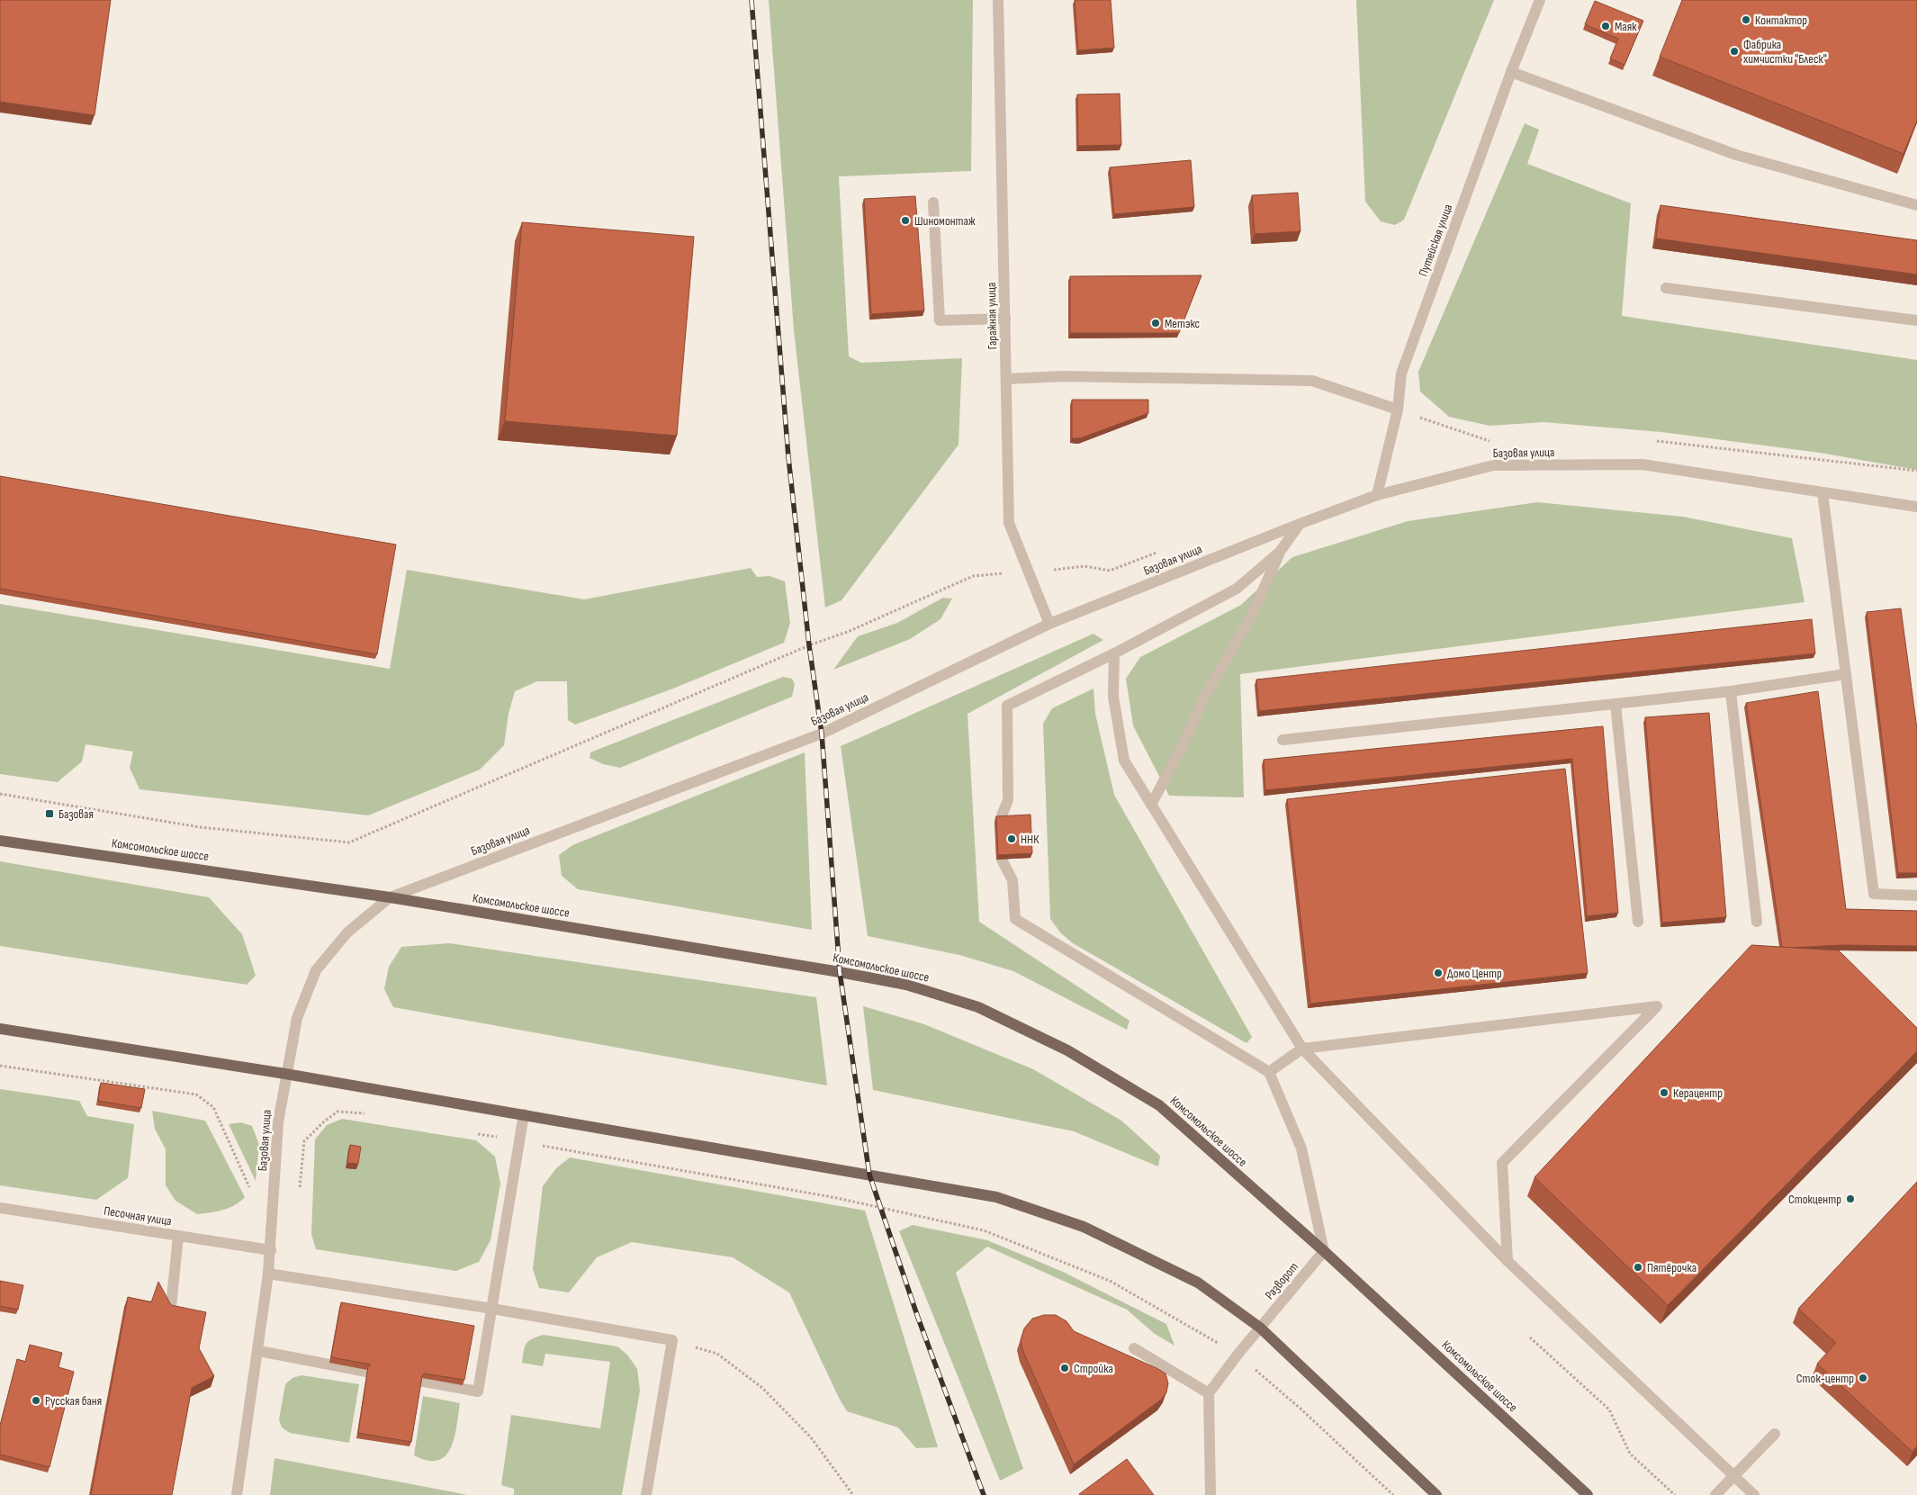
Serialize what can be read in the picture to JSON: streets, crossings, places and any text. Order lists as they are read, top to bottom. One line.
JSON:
{"streets":{"main road":["Комсомольское шоссе"],"street":["Путейская улица","Гаражная улица","Базовая улица","Песочная улица","Разворот"]},"crossings":[["Путейская улица","Базовая улица"],["Гаражная улица","Базовая улица"],["Базовая улица","Комсомольское шоссе"],["Базовая улица","Песочная улица"],["Комсомольское шоссе","Разворот"]],"places":{"other":["Контактор","Маяк","Фабрика химчистки \"Блеск\"","Шиномонтаж","Метэкс","ННК","Домо Центр","Керацентр","Стокцентр","Пятёрочка","Стройка","Cток-центр","Русская баня"],"transit":["Базовая"]}}
